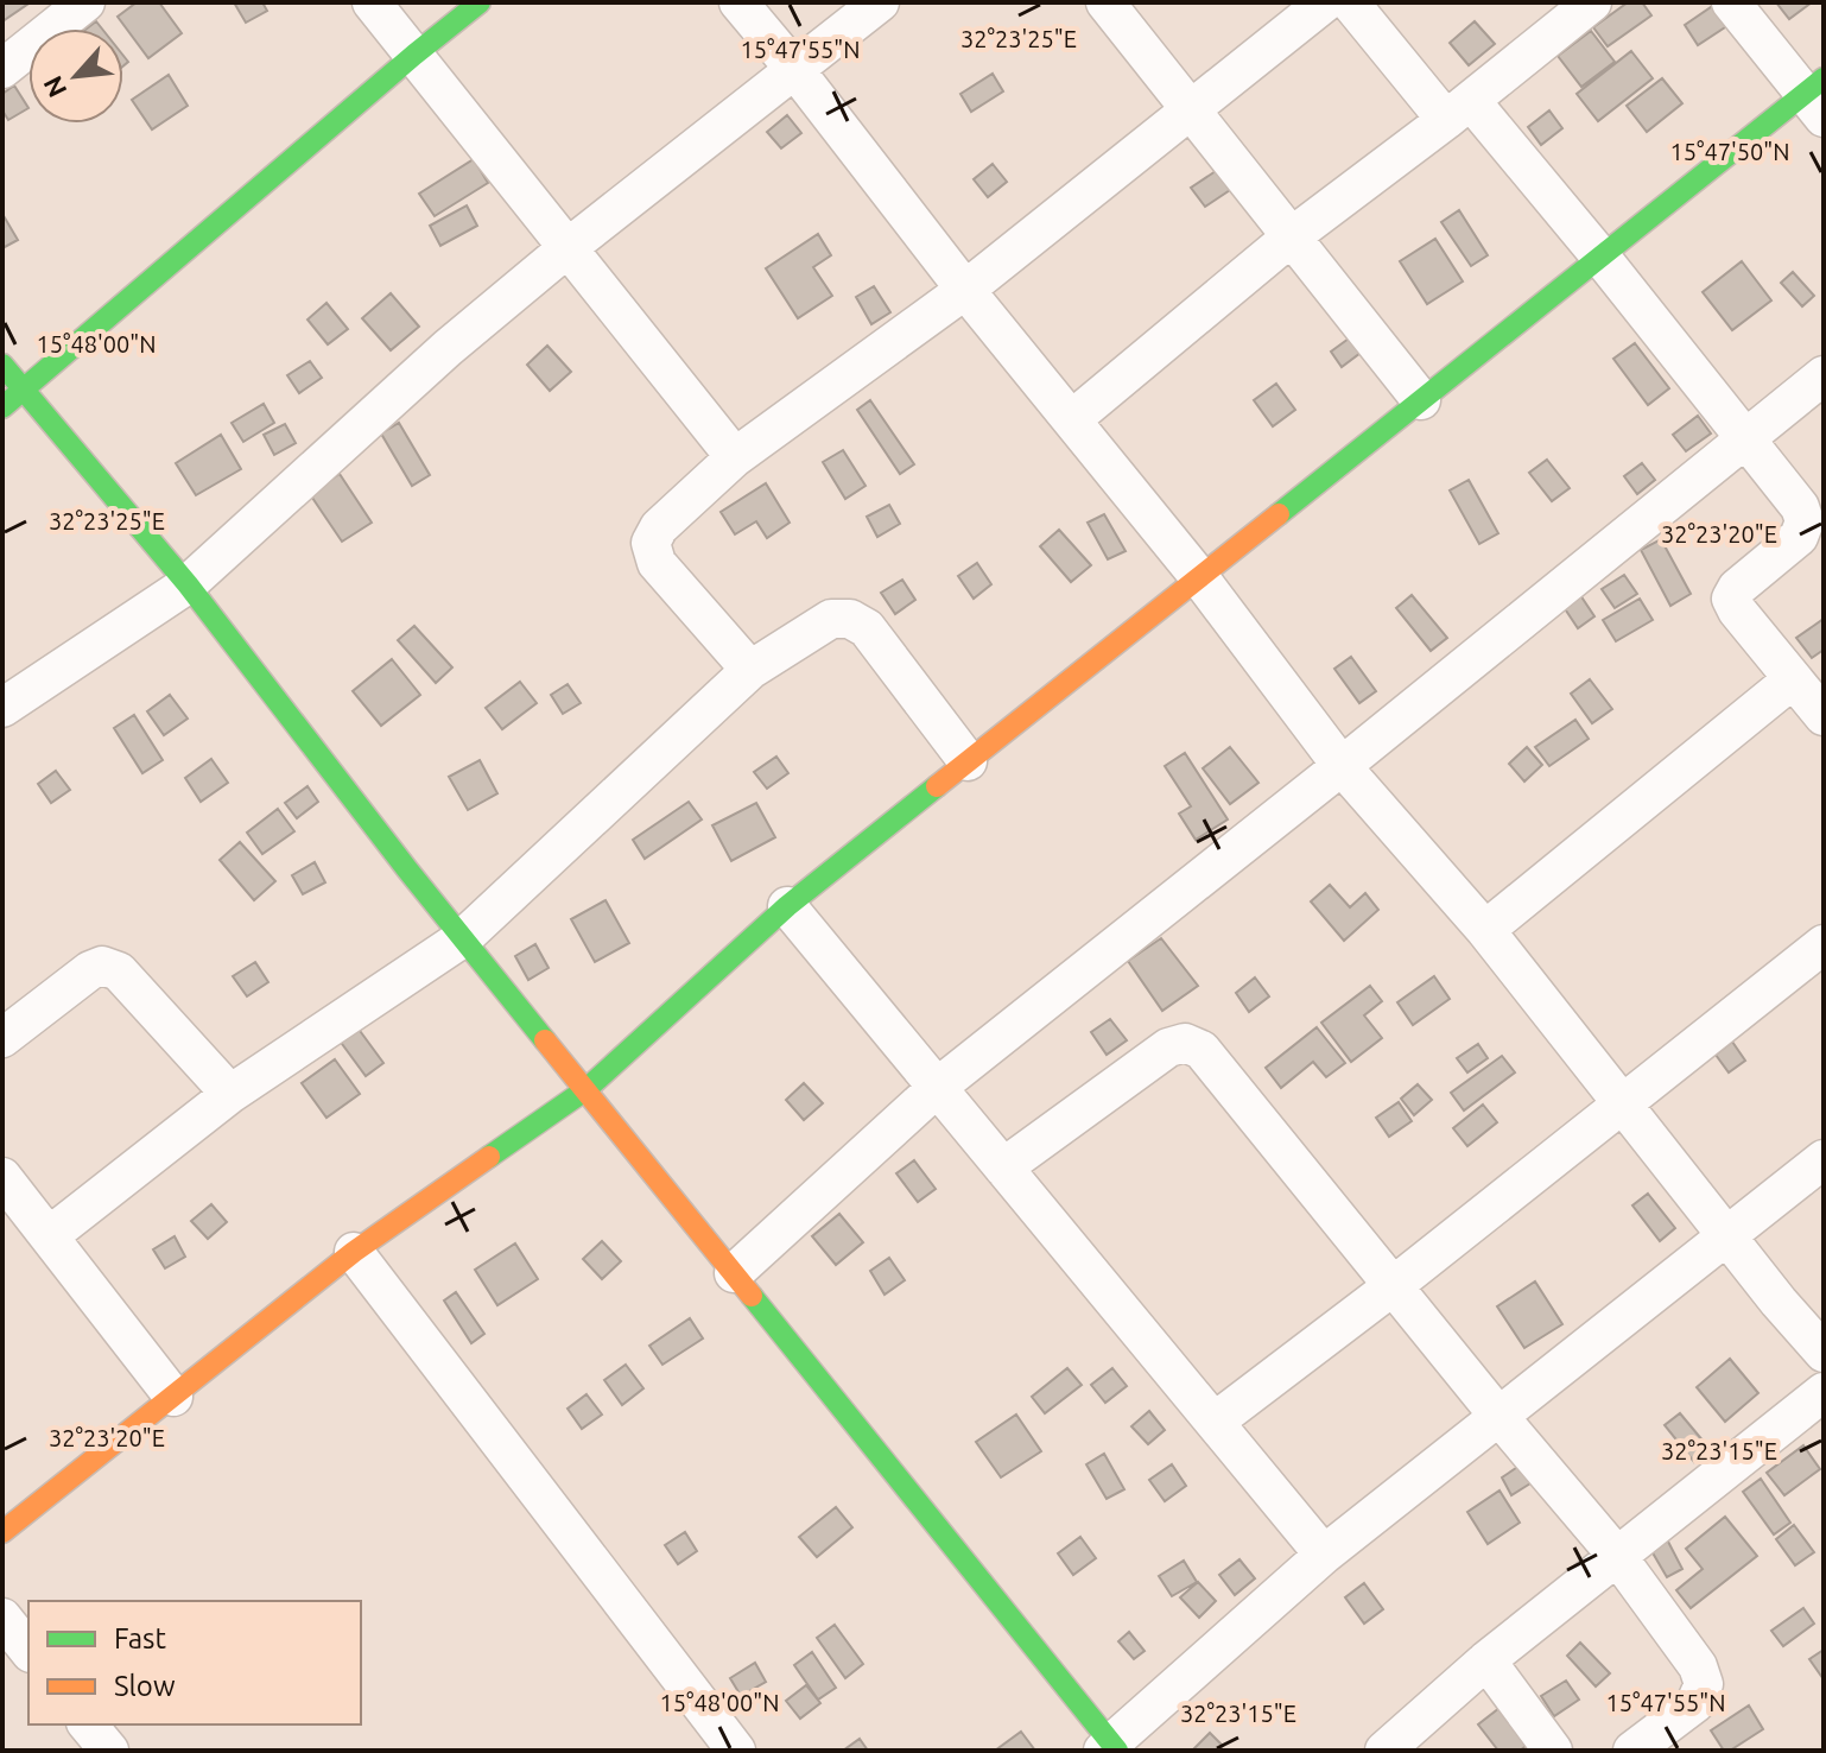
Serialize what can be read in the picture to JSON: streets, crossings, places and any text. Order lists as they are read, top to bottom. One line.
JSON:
{"legend":["Fast","Slow"],"north":"bottom left","coordinates":["32°23'25\"E","15°47'55\"N","15°47'50\"N","15°48'00\"N","32°23'20\"E","32°23'15\"E"]}
